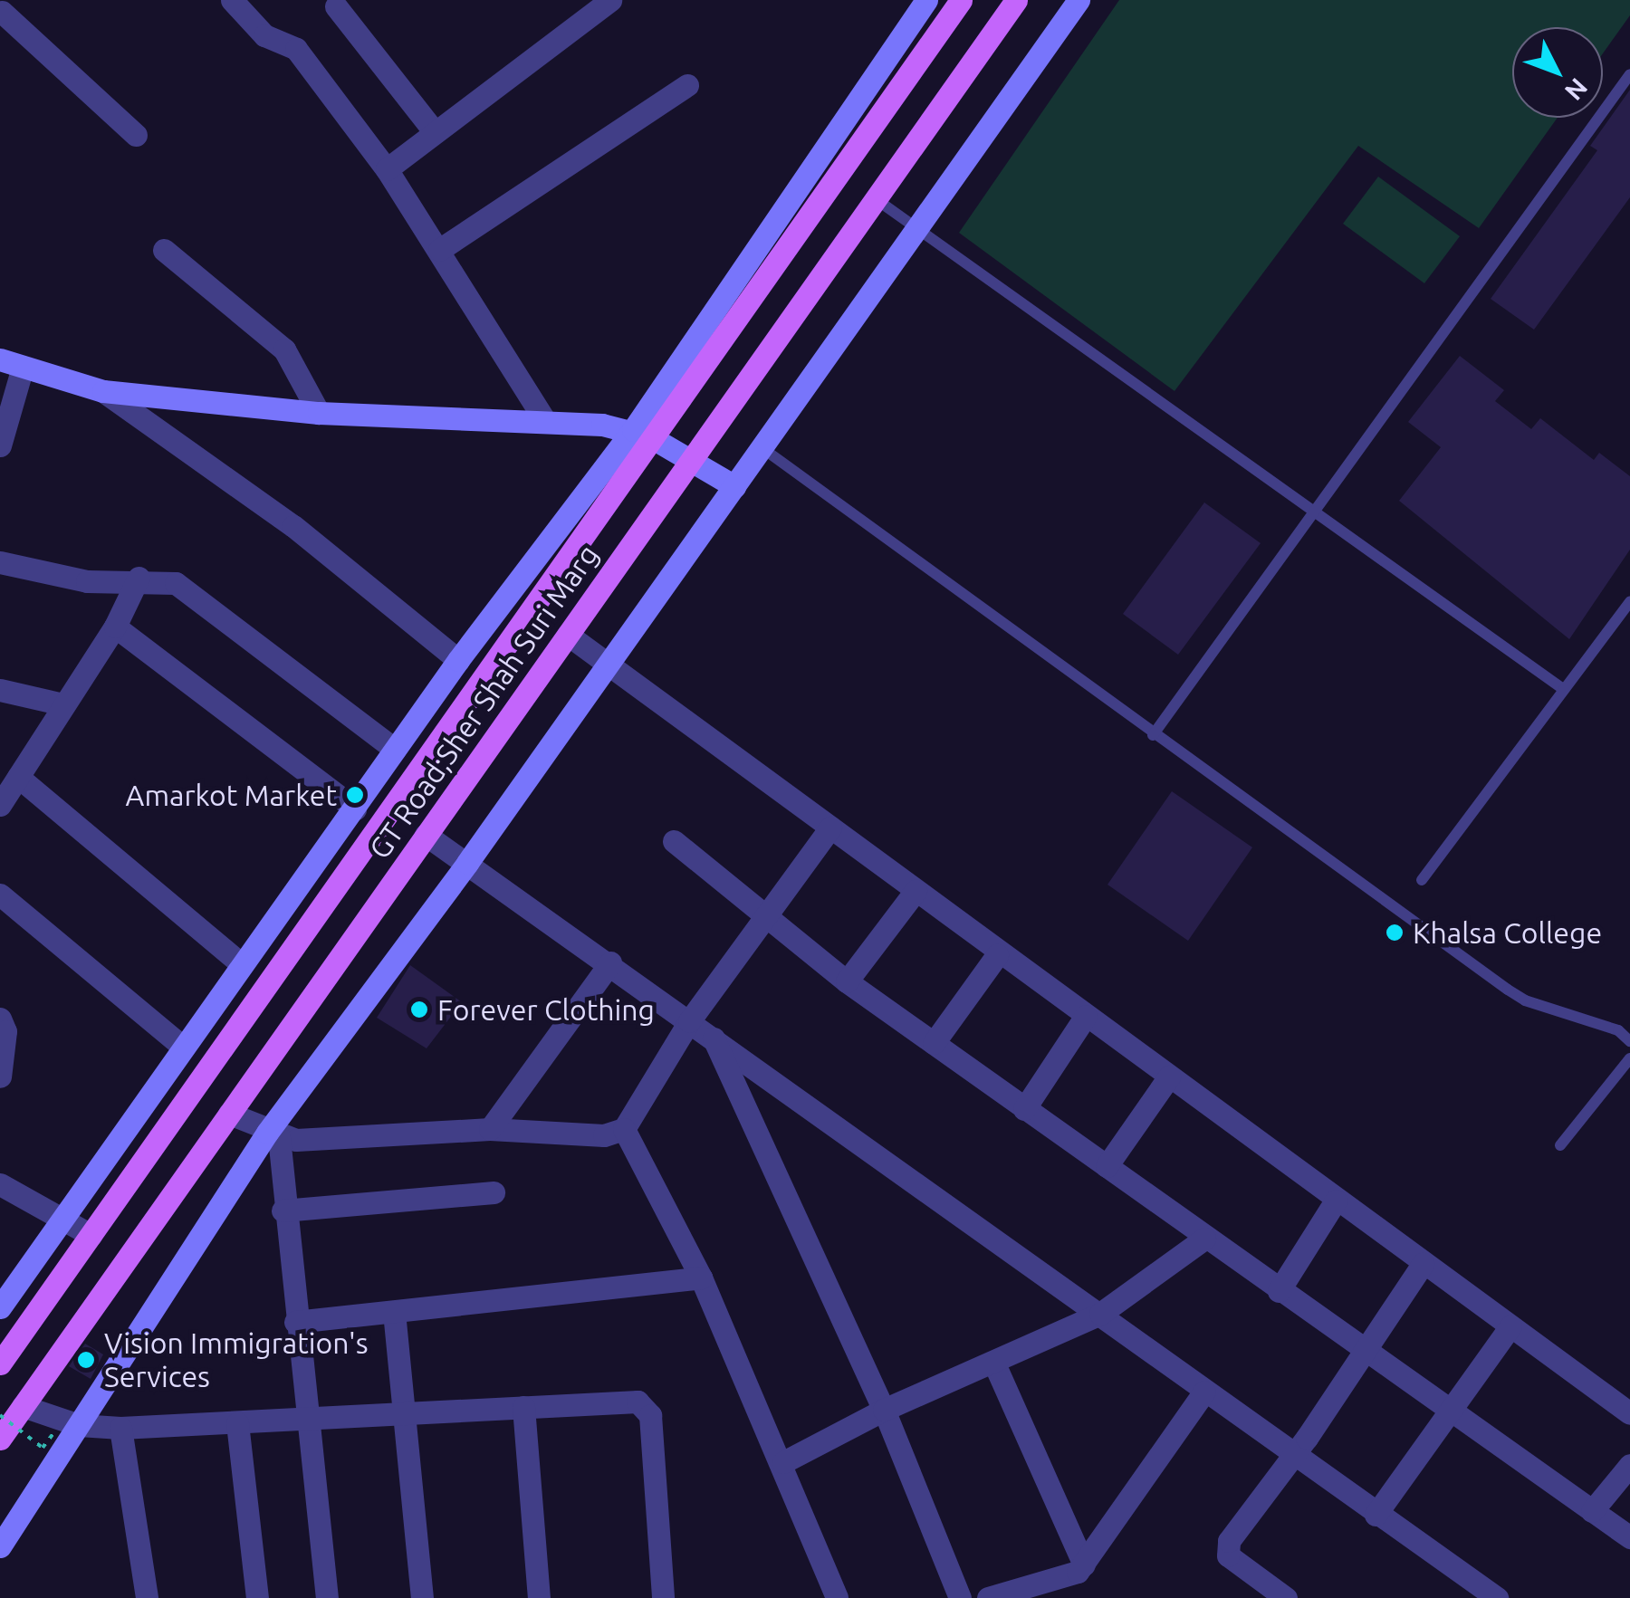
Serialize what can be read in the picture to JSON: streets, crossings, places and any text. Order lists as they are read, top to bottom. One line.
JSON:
{"streets":{"main road":["GT Road;Sher Shah Suri Marg"]},"places":["Amarkot Market","Khalsa College","Forever Clothing","Vision Immigration's Services"],"north":"bottom right"}
